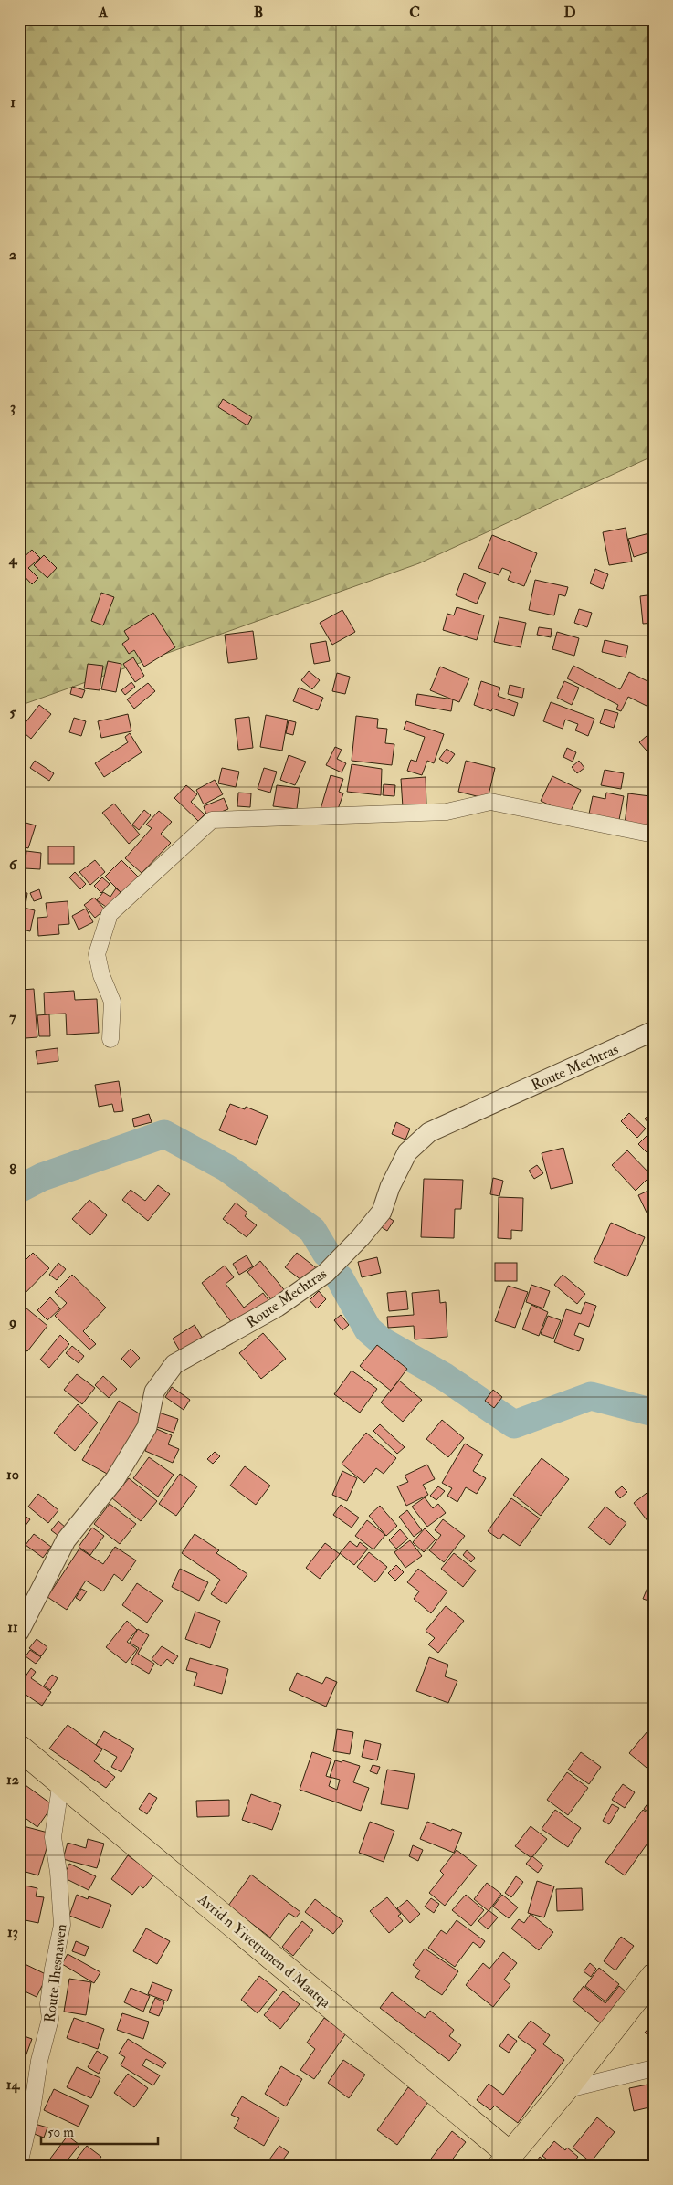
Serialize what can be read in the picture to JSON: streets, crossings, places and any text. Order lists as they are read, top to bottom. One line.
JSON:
{"streets":{"main road":["Avrid n Yivetṛunen d Maatqa"],"street":["Route Mechtras","Route Ihesnawen"]},"crossings":[["Avrid n Yivetṛunen d Maatqa","Route Ihesnawen"]],"scale_bar":"50 m","grid":{"columns":["A","B","C","D"],"rows":["1","2","3","4","5","6","7","8","9","10","11","12","13","14"]}}
